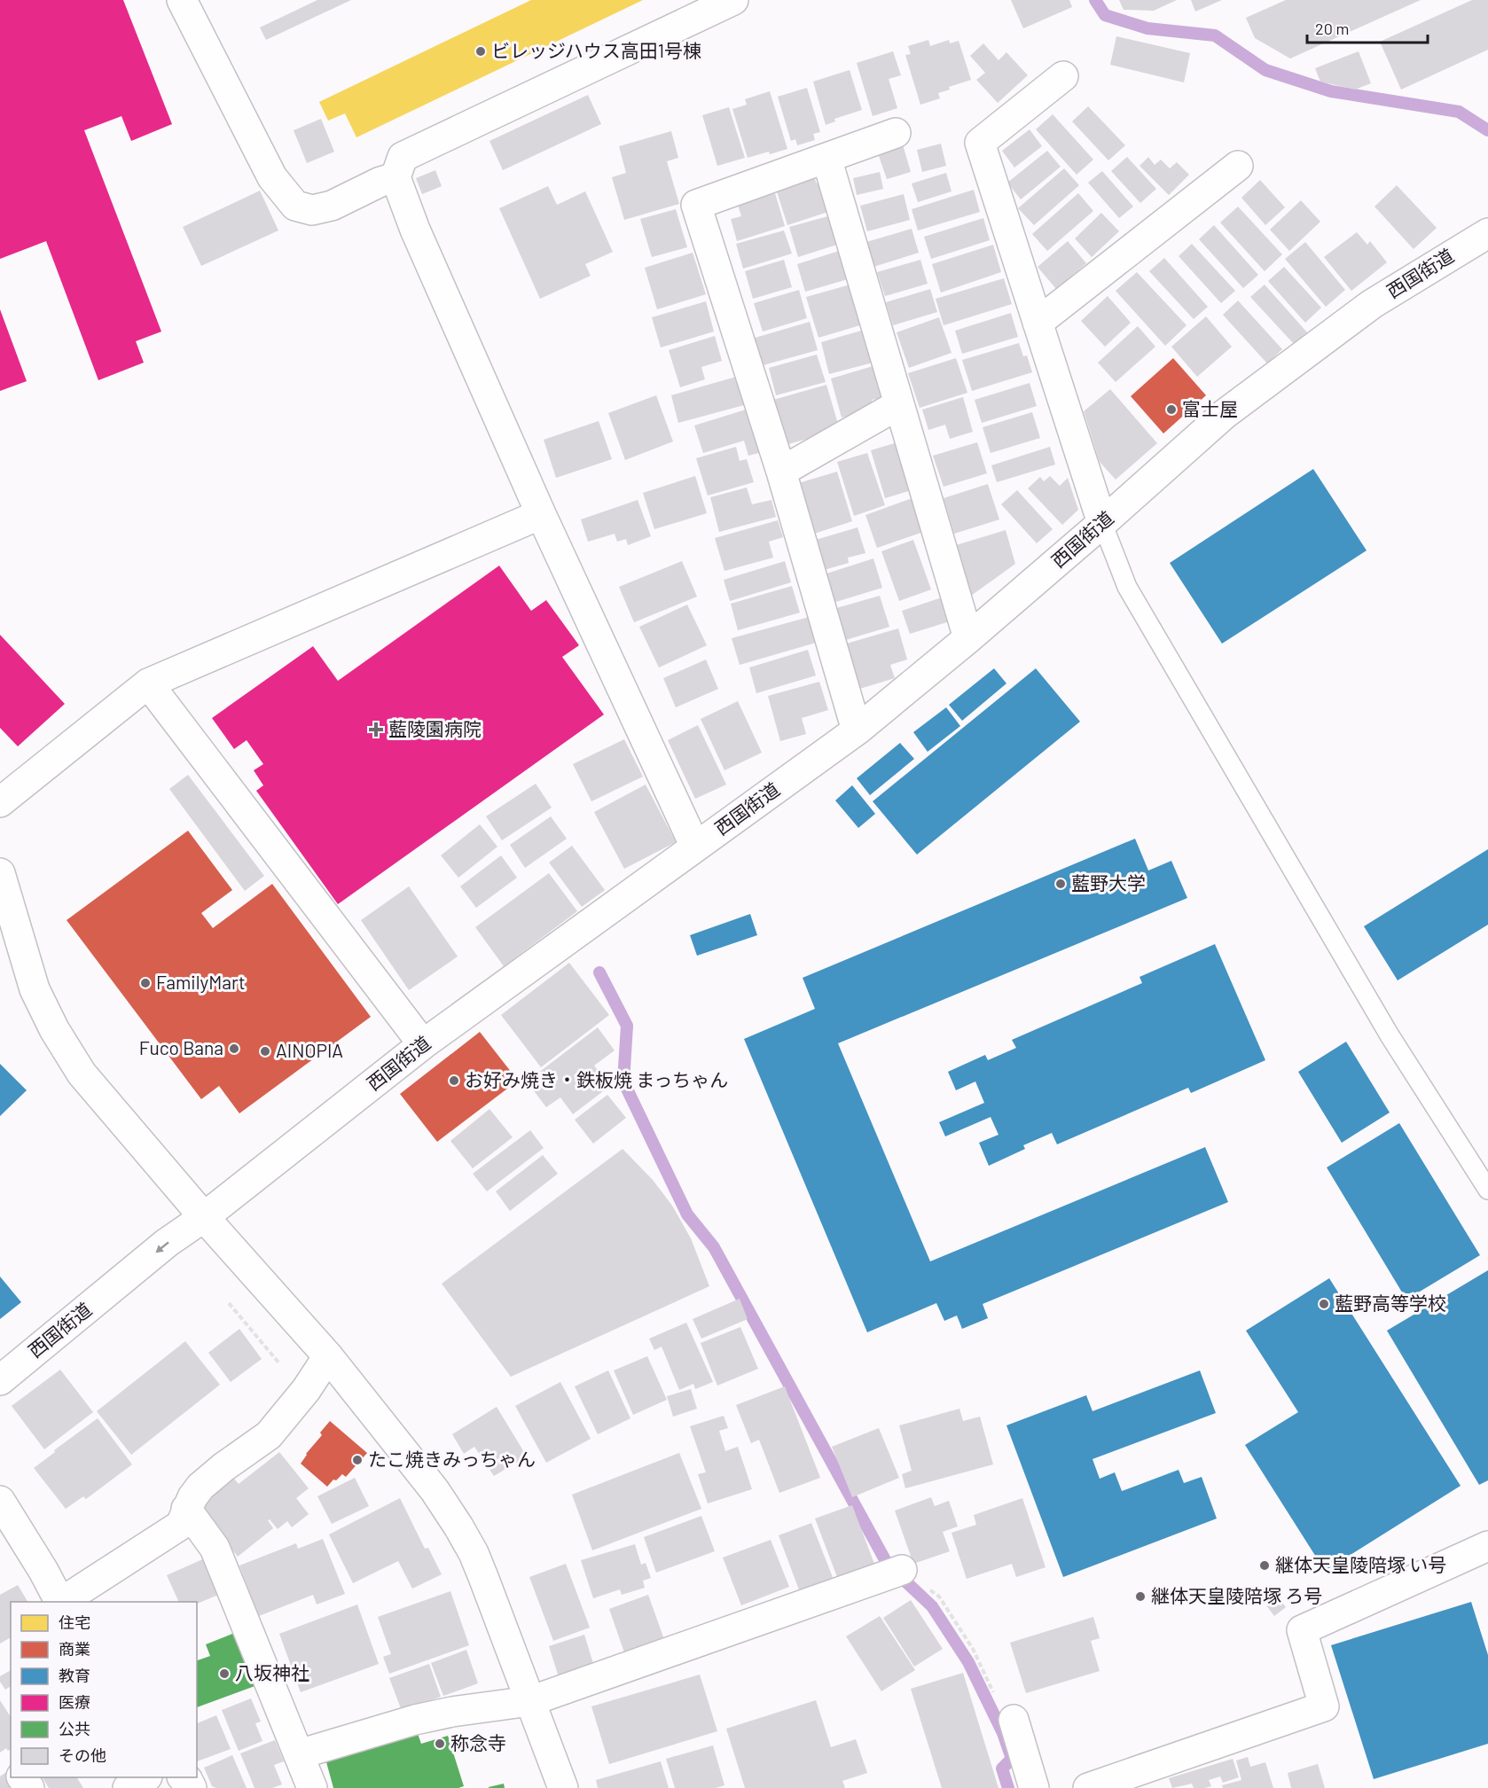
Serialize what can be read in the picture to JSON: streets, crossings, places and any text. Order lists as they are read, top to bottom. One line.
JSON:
{"streets":{"street":["西国街道"]},"places":{"other":["ビレッジハウス高田1号棟","富士屋","藍野大学","FamilyMart","Fuco Bana","AINOPIA","お好み焼き・鉄板焼 まっちゃん","藍野高等学校","たこ焼きみっちゃん","継体天皇陵陪塚 い号","継体天皇陵陪塚 ろ号","八坂神社","称念寺"],"health":["藍陵園病院"]},"legend":["住宅","商業","教育","医療","公共","その他"],"scale_bar":"20 m"}
